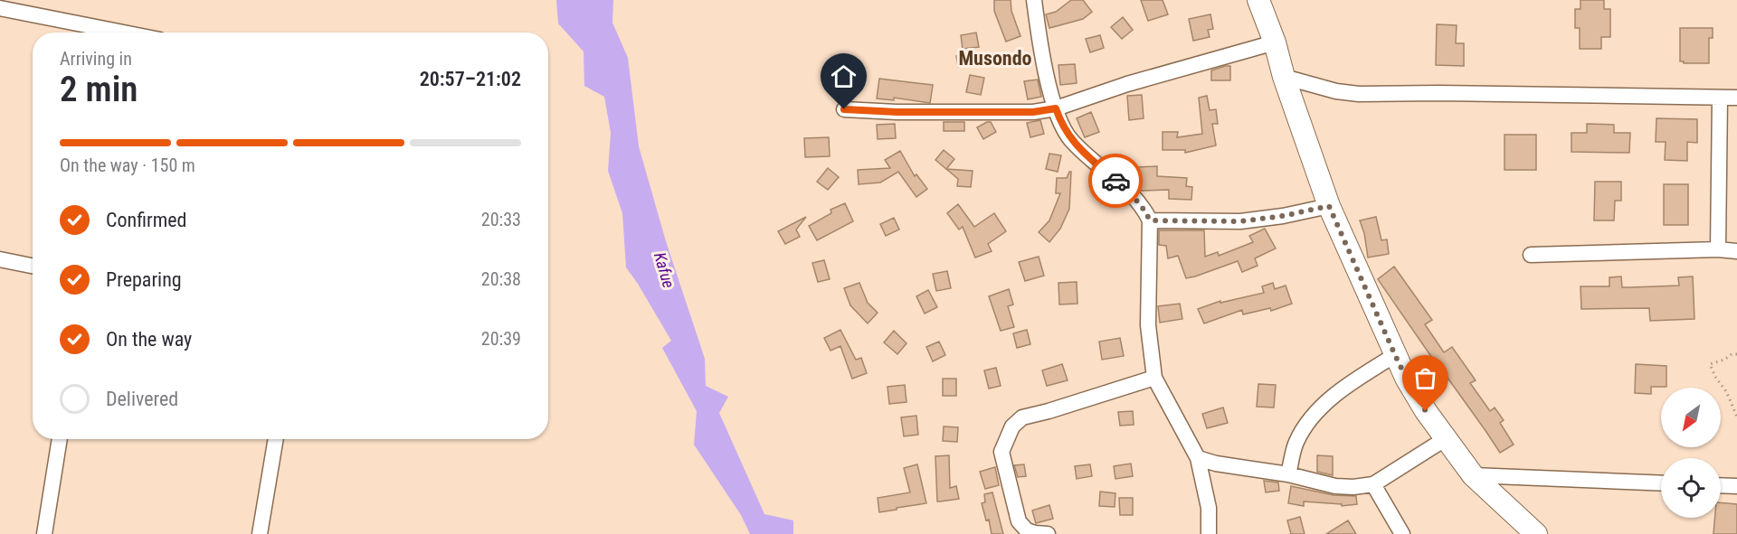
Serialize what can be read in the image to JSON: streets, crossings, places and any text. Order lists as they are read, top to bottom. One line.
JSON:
{"districts":["Musondo"],"water":["Kafue"],"north":"bottom left","page":{"heading":["2 min","Arriving in","20:57–21:02"],"bar":"On the way · 150 m","list":[["Confirmed","20:33"],["Preparing","20:38"],["On the way","20:39"],"Delivered"]}}
